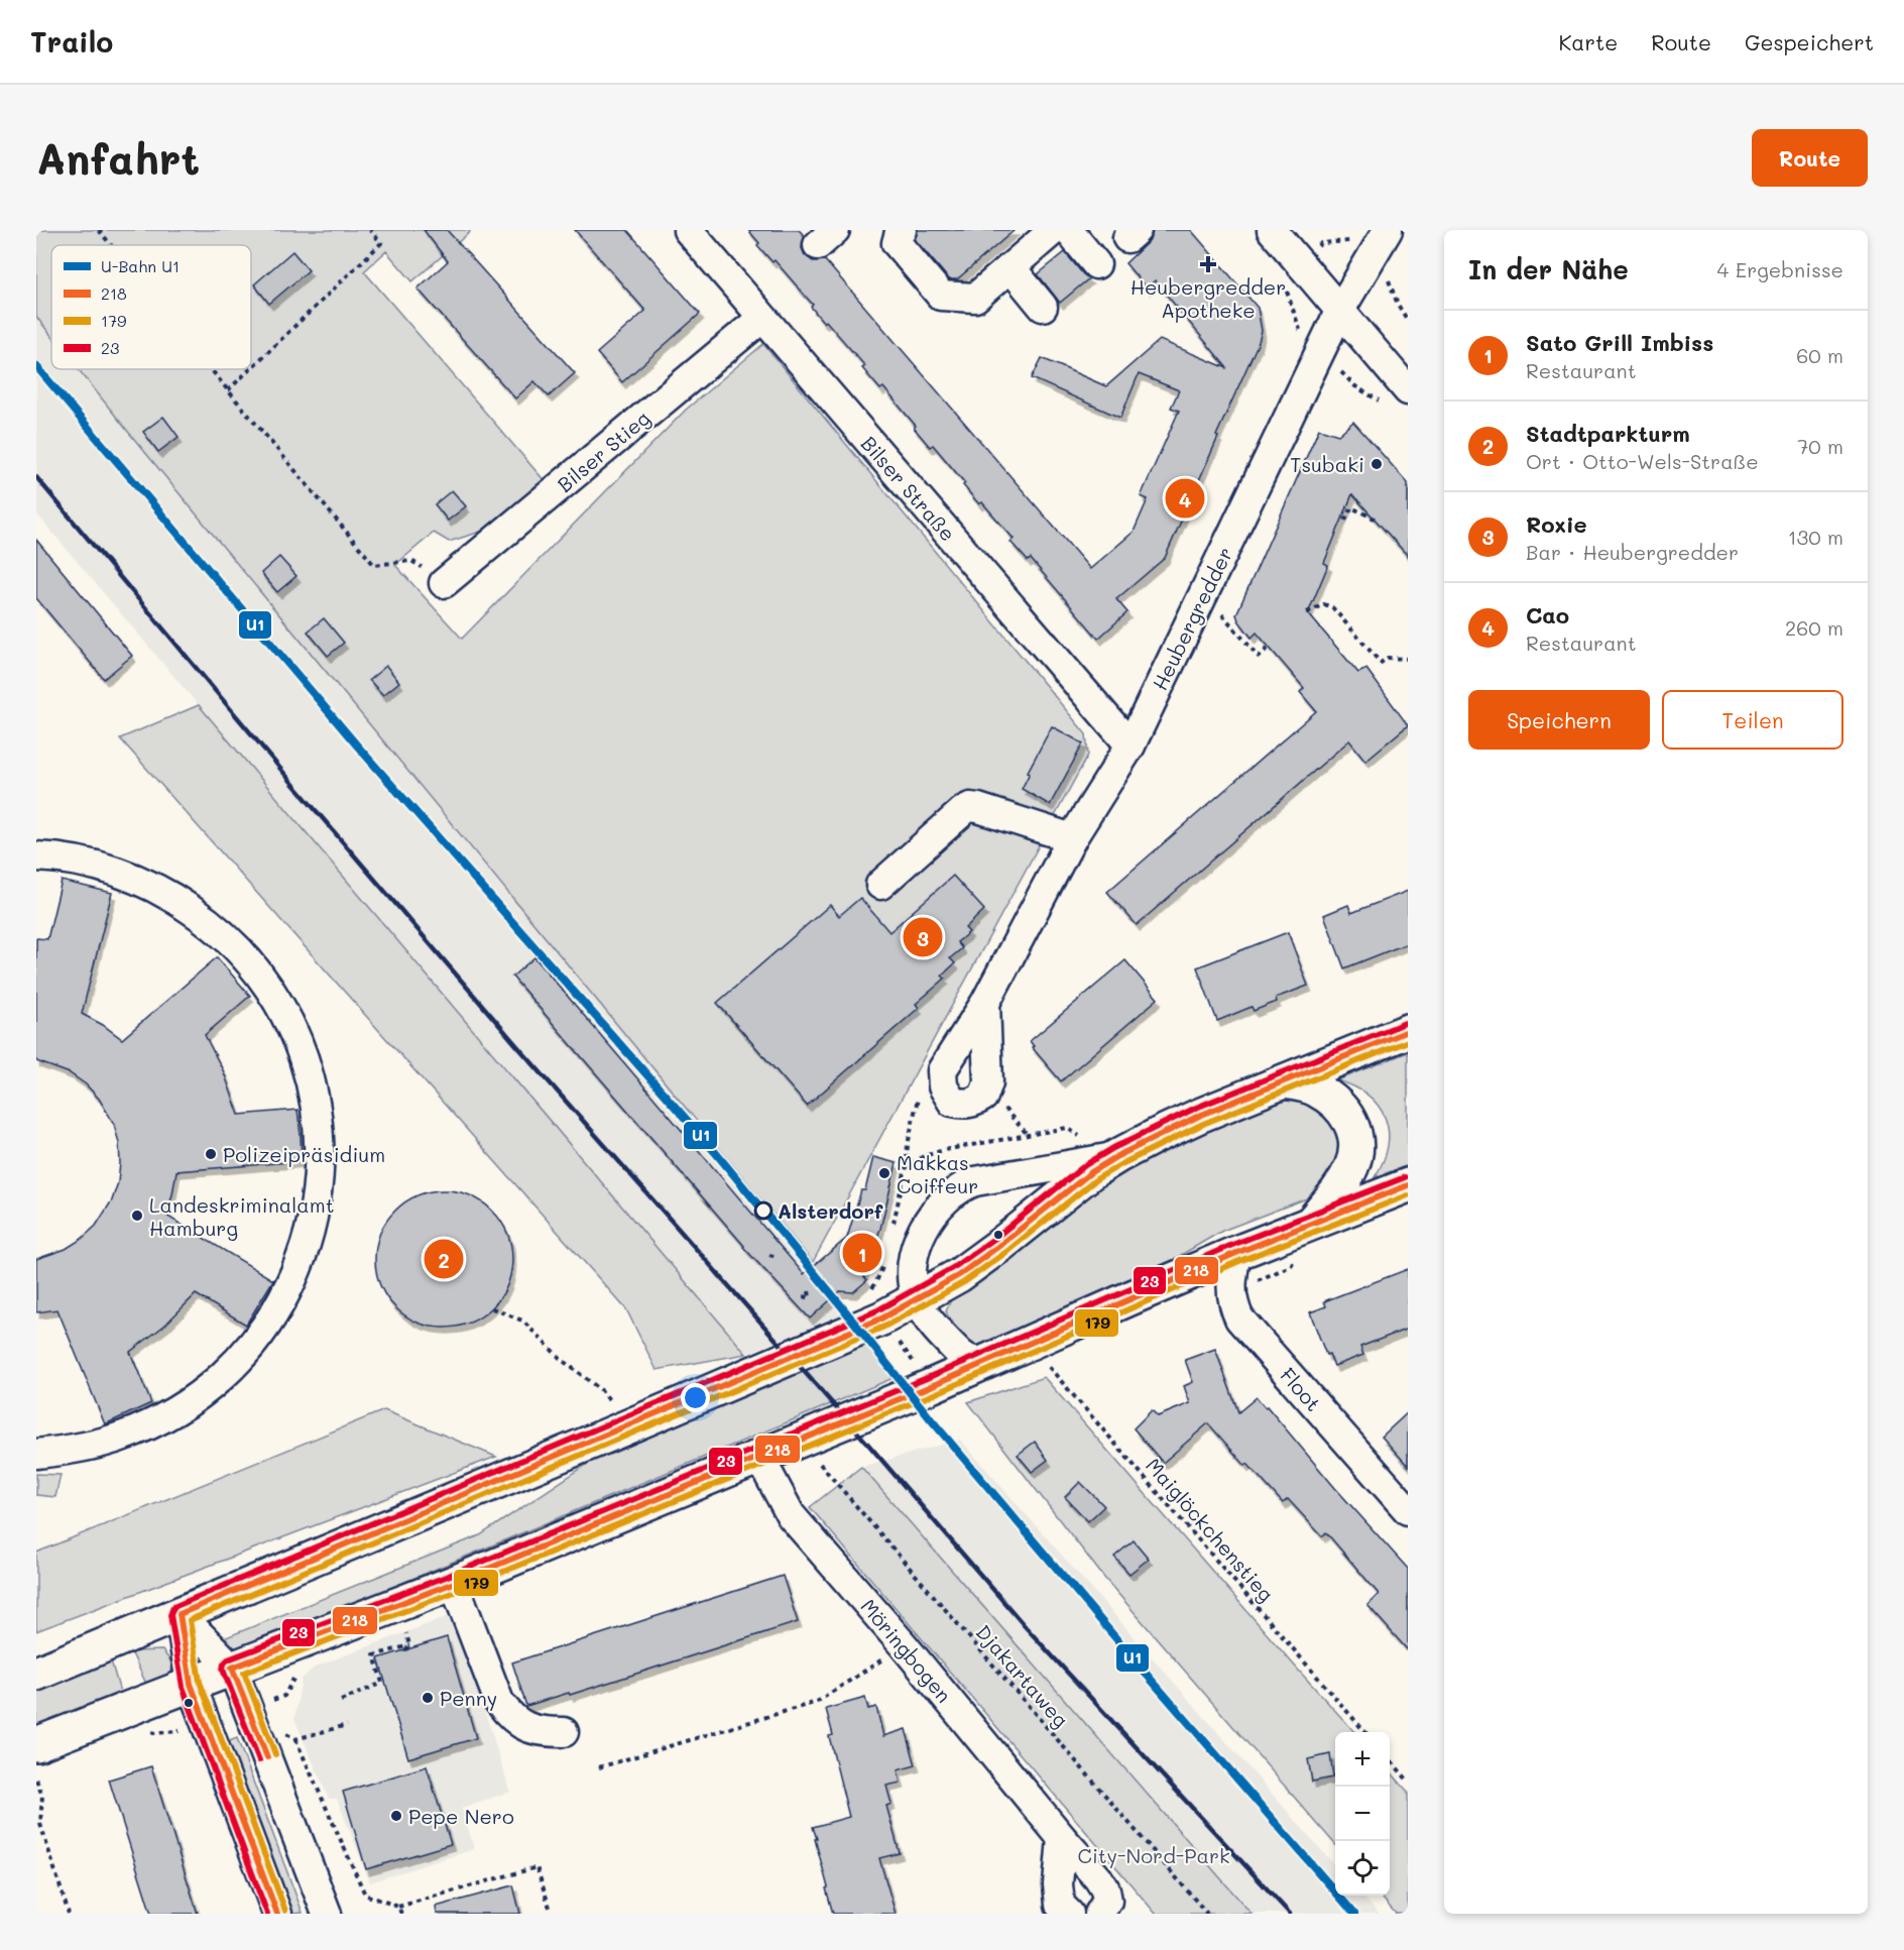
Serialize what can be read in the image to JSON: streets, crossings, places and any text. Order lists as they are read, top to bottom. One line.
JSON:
{"streets":{"street":["Bilser Stieg","Bilser Straße","Heubergredder","Floot","Möringbogen"],"path":["Maiglöckchenstieg","Djakartaweg"]},"crossings":[["Bilser Stieg","Bilser Straße"],["Bilser Straße","Heubergredder"]],"parks":["City-Nord-Park"],"places":{"health":["Heubergredder Apotheke"],"other":["Tsubaki","Polizeipräsidium","Makkas Coiffeur","Alsterdorf","Landeskriminalamt Hamburg","Penny","Pepe Nero"]},"lines":["metro line U1","transit line 23","transit line 218","transit line 179"],"legend":["U-Bahn U1","218","179","23"],"page":{"header":"Trailo","nav":["Karte","Route","Gespeichert"],"buttons":["Route",["Speichern","Teilen"]],"title":"Anfahrt","heading":["In der Nähe","4 Ergebnisse"],"list":[{"mark":"1","name":"Sato Grill Imbiss","note":"Restaurant","value":"60 m"},{"mark":"2","name":"Stadtparkturm","note":"Ort · Otto-Wels-Straße","value":"70 m"},{"mark":"3","name":"Roxie","note":"Bar · Heubergredder","value":"130 m"},{"mark":"4","name":"Cao","note":"Restaurant","value":"260 m"}],"pins":["4","3","1","2"],"map_buttons":["+","−"]}}
